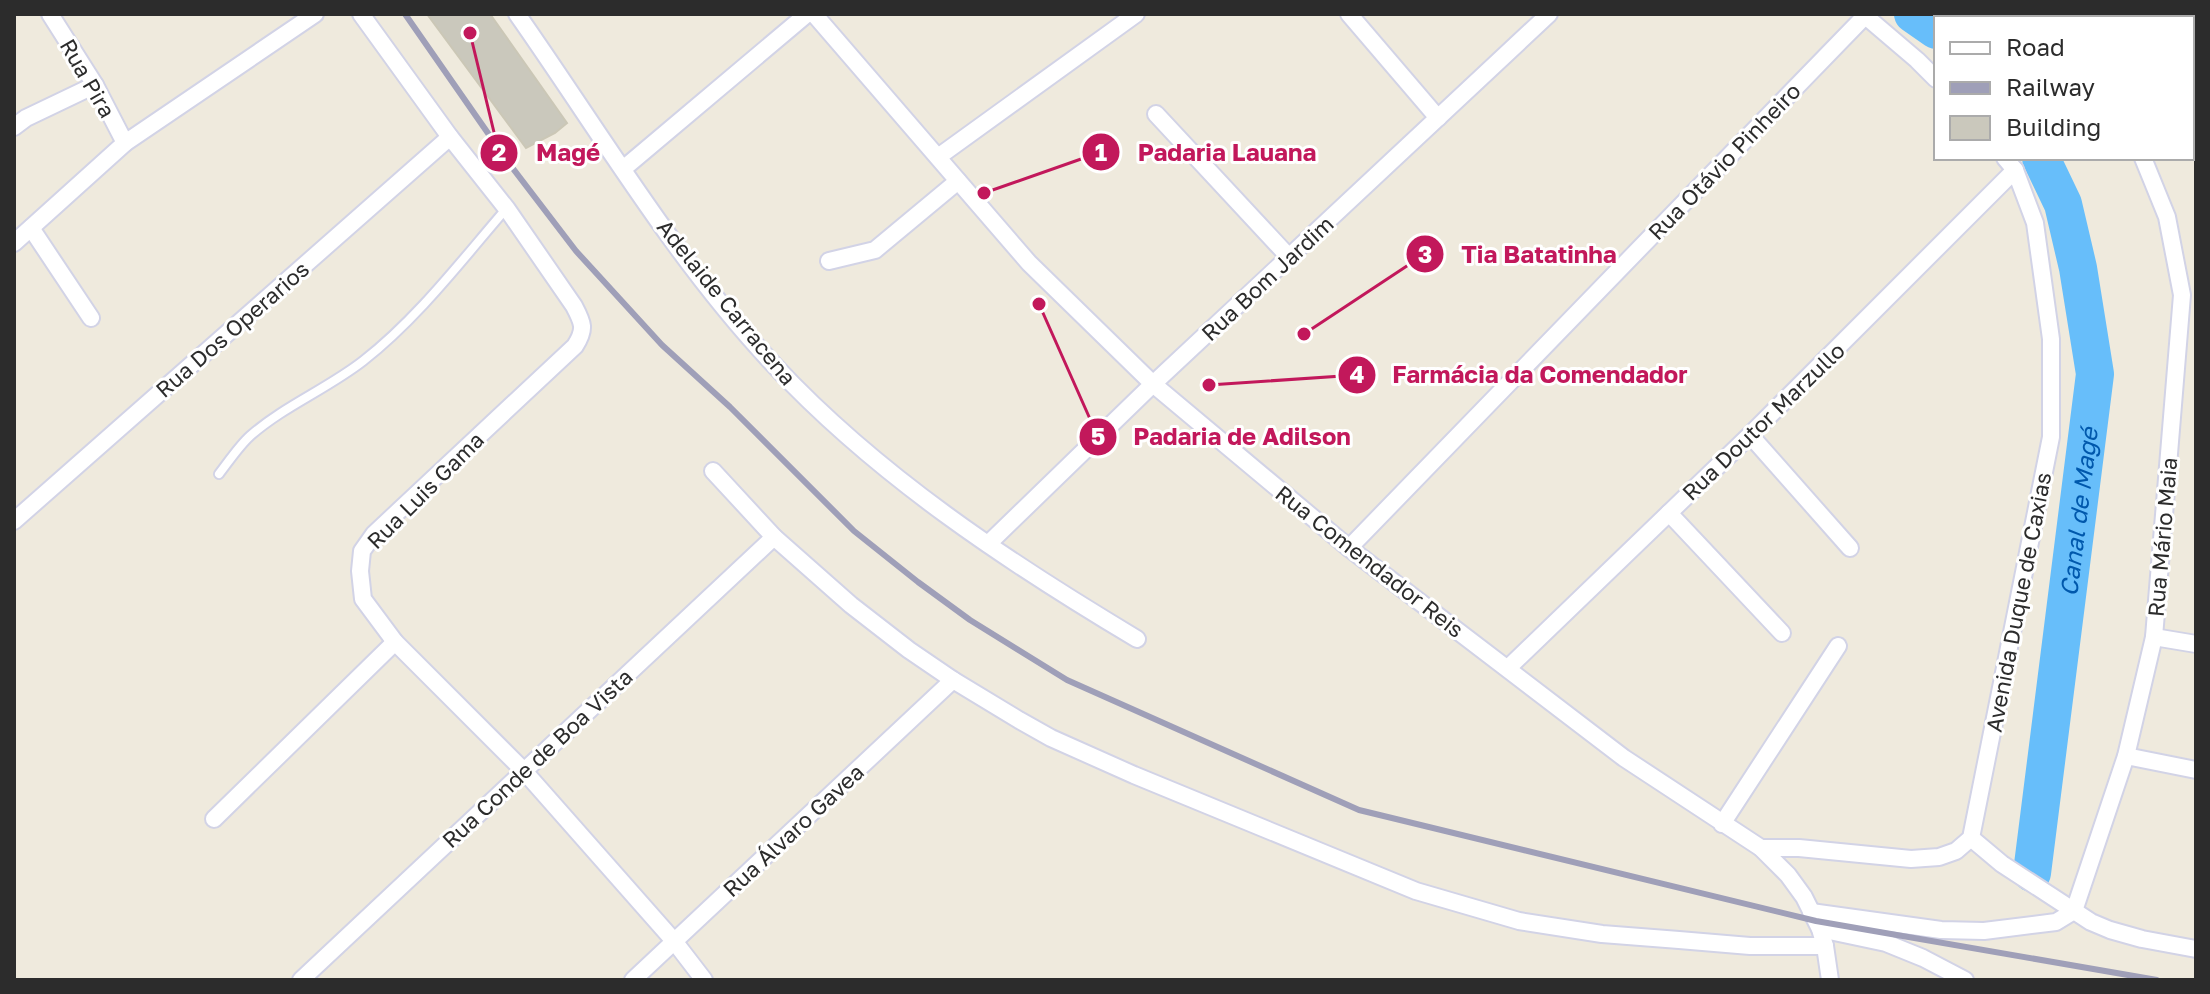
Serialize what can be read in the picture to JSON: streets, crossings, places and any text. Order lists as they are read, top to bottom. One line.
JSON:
{"streets":{"street":["Rua Pira","Rua Otávio Pinheiro","Rua Bom Jardim","Adelaide Carracena","Rua Dos Operarios","Rua Doutor Marzullo","Rua Luis Gama","Rua Mário Maia","Rua Comendador Reis","Avenida Duque de Caxias","Rua Conde de Boa Vista","Rua Álvaro Gavea"]},"crossings":[["Rua Otávio Pinheiro","Rua Comendador Reis"],["Rua Bom Jardim","Adelaide Carracena"],["Rua Bom Jardim","Rua Comendador Reis"],["Rua Dos Operarios","Rua Luis Gama"],["Rua Doutor Marzullo","Rua Comendador Reis"],["Rua Doutor Marzullo","Avenida Duque de Caxias"],["Rua Luis Gama","Rua Conde de Boa Vista"],["Rua Luis Gama","Rua Álvaro Gavea"]],"water":["Canal de Magé"],"places":["Magé","Padaria Lauana","Padaria de Adilson","Tia Batatinha","Farmácia da Comendador"],"legend":["Road","Railway","Building"]}
